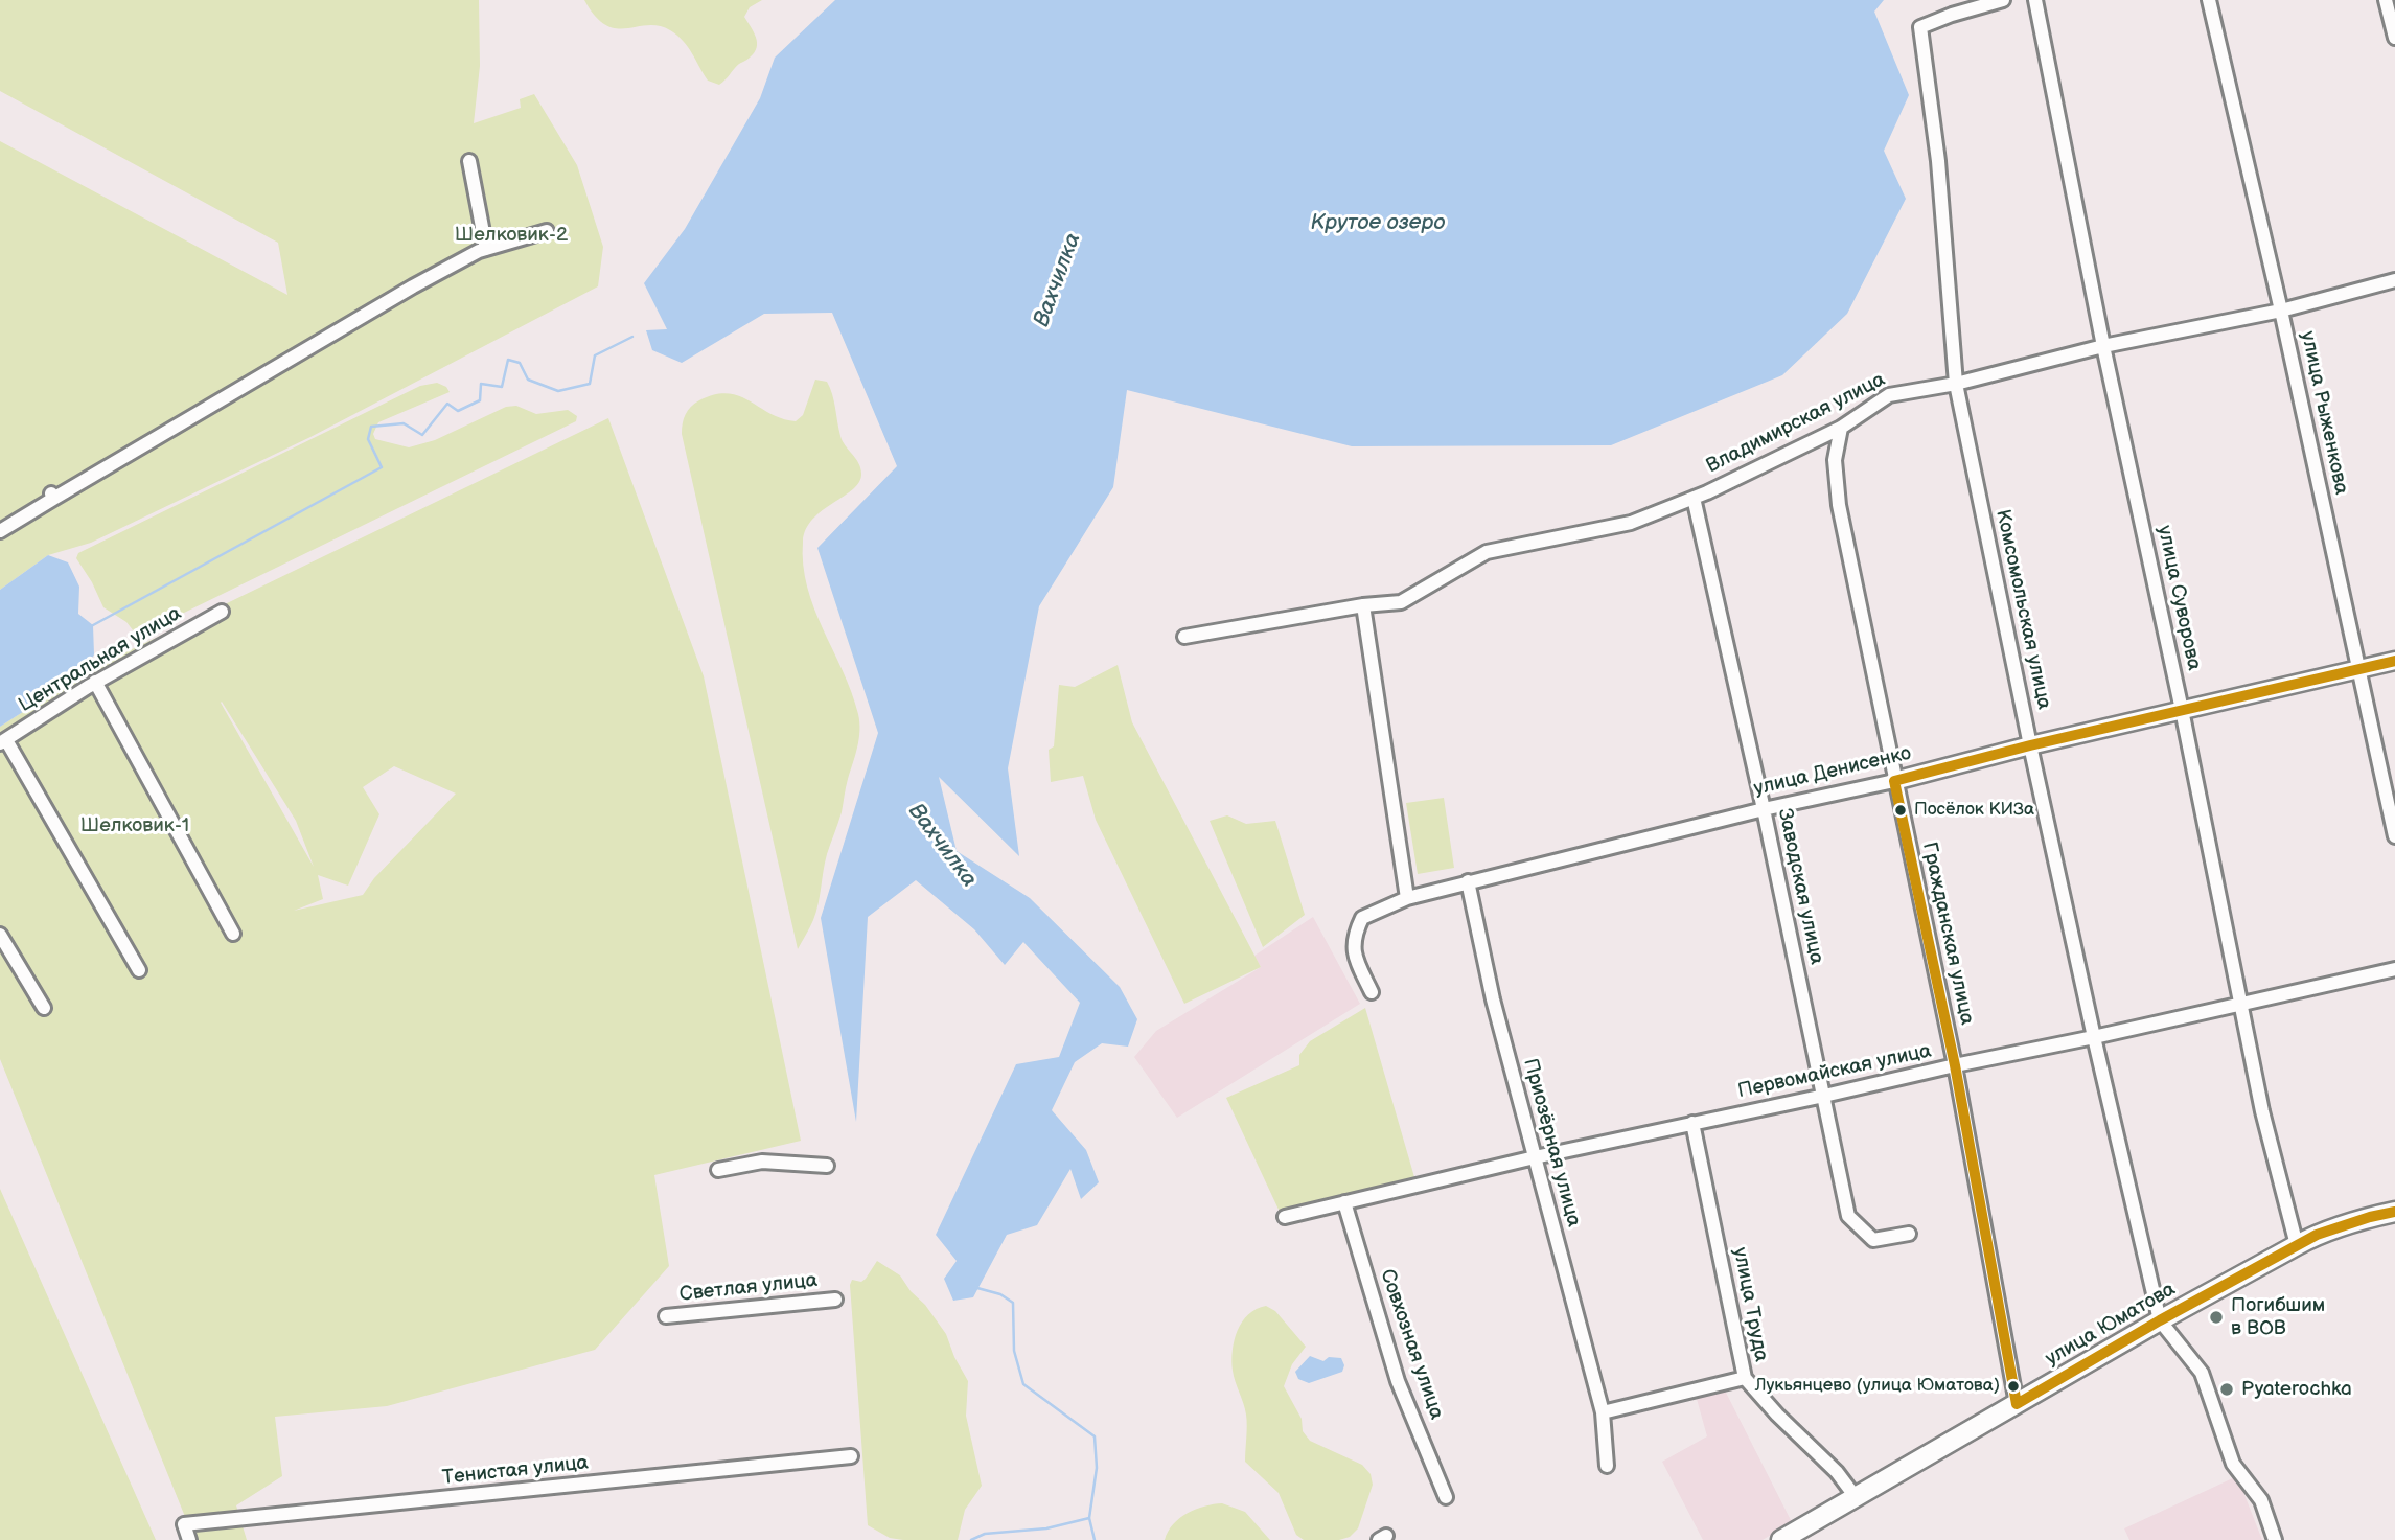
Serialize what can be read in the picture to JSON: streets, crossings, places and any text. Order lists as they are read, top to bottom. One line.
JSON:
{"streets":{"main road":["улица Юматова"],"street":["улица Рыженкова","Владимирская улица","улица Суворова","Комсомольская улица","Центральная улица","улица Денисенко","Заводская улица","Гражданская улица","Первомайская улица","Приозёрная улица","Светлая улица","улица Труда","Совхозная улица","Тенистая улица"]},"crossings":[["улица Рыженкова","Владимирская улица"],["улица Рыженкова","улица Денисенко"],["Владимирская улица","улица Суворова"],["Владимирская улица","Комсомольская улица"],["Владимирская улица","Заводская улица"],["Владимирская улица","Гражданская улица"],["улица Суворова","улица Денисенко"],["улица Суворова","Первомайская улица"],["улица Суворова","улица Юматова"],["Комсомольская улица","улица Денисенко"],["Комсомольская улица","Первомайская улица"],["Комсомольская улица","улица Юматова"],["улица Денисенко","Заводская улица"],["улица Денисенко","Гражданская улица"],["улица Денисенко","Приозёрная улица"],["Заводская улица","Первомайская улица"],["Гражданская улица","Первомайская улица"],["Гражданская улица","улица Юматова"],["Первомайская улица","Приозёрная улица"],["Первомайская улица","улица Труда"],["Первомайская улица","Совхозная улица"],["улица Труда","улица Юматова"]],"water":["Крутое озеро","Вахчилка"],"parks":["Шелковик-2","Шелковик-1"],"places":["Посёлок КИЗа","Погибшим в ВОВ","Лукьянцево (улица Юматова)","Pyaterochka"]}
